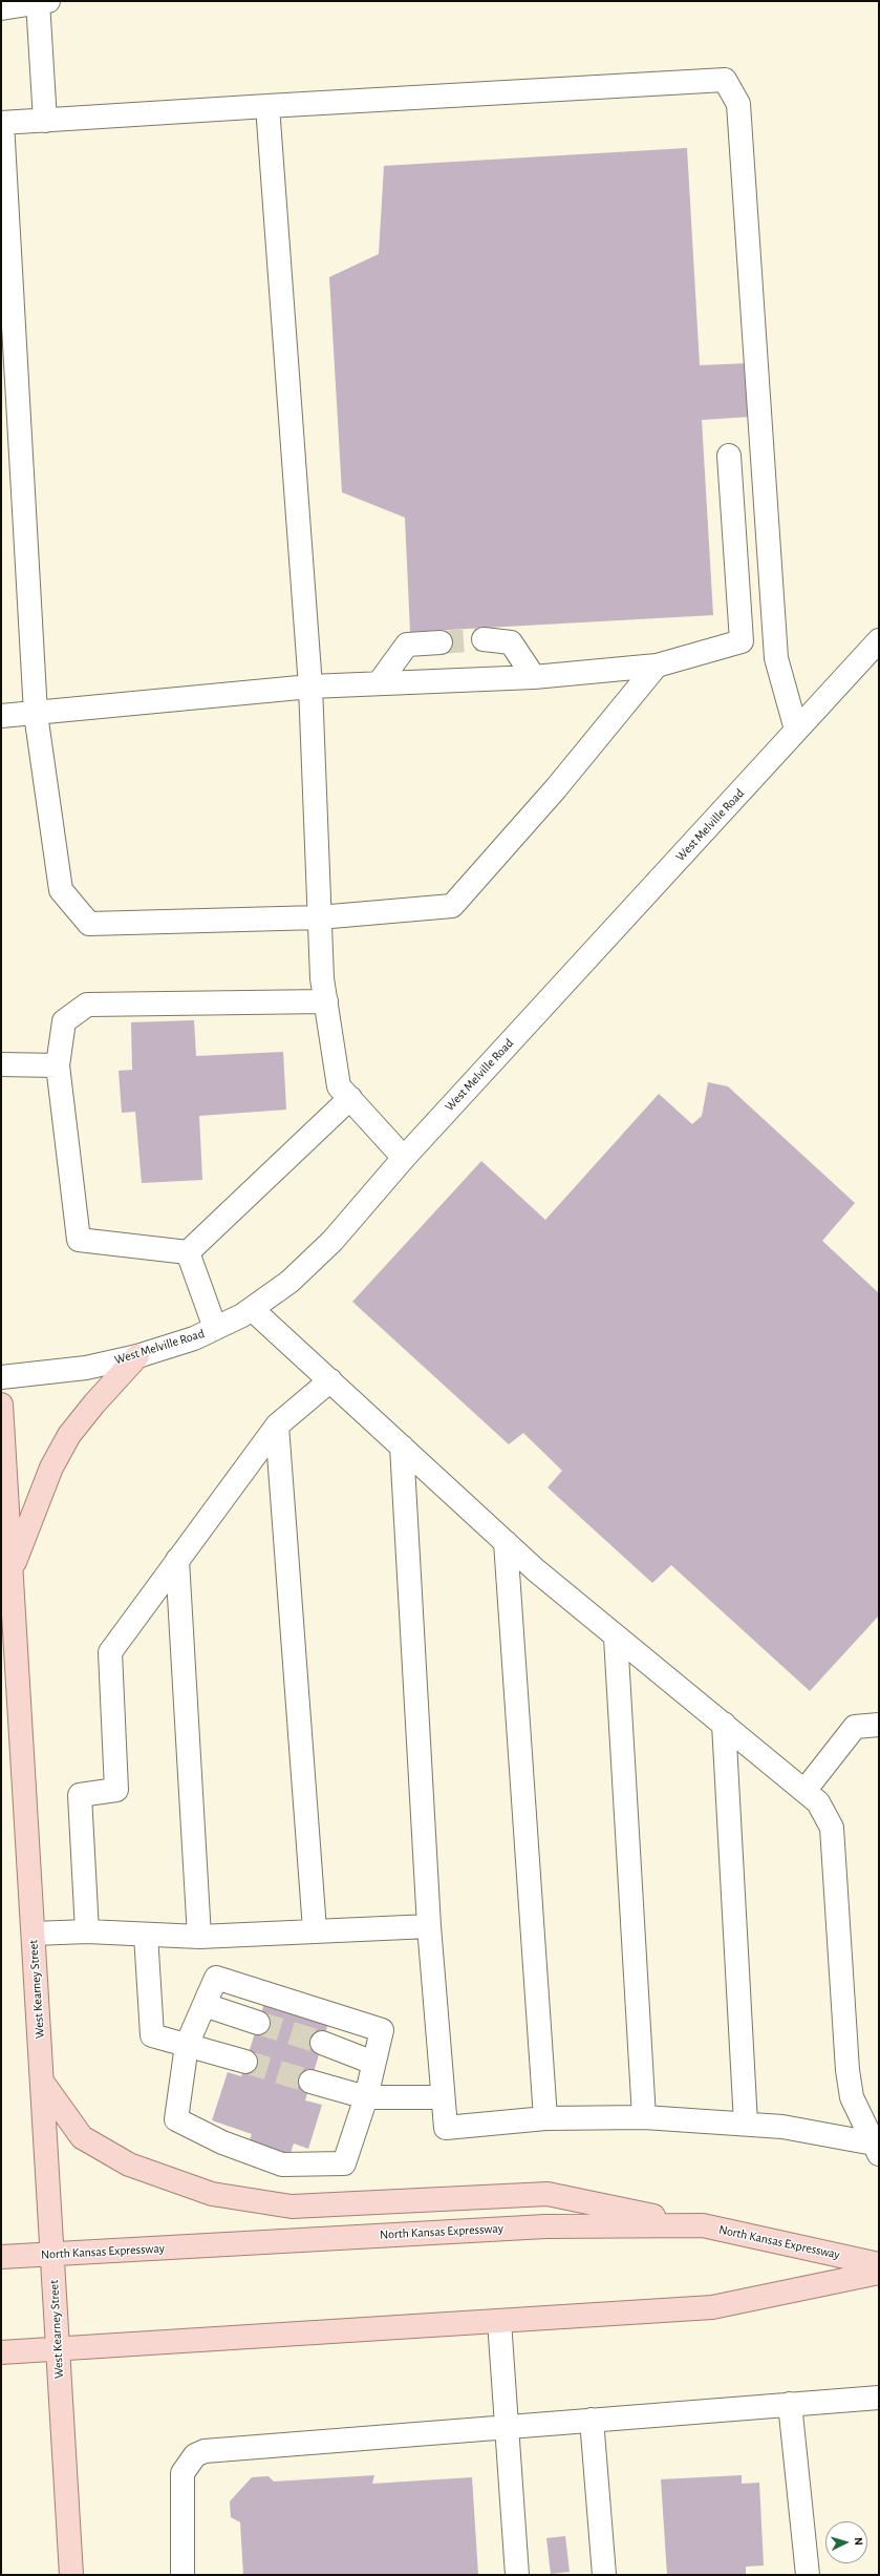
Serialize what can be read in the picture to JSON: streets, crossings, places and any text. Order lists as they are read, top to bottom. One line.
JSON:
{"streets":{"main road":["West Kearney Street","North Kansas Expressway"],"street":["West Melville Road"]},"crossings":[["West Kearney Street","North Kansas Expressway"]],"north":"right"}
